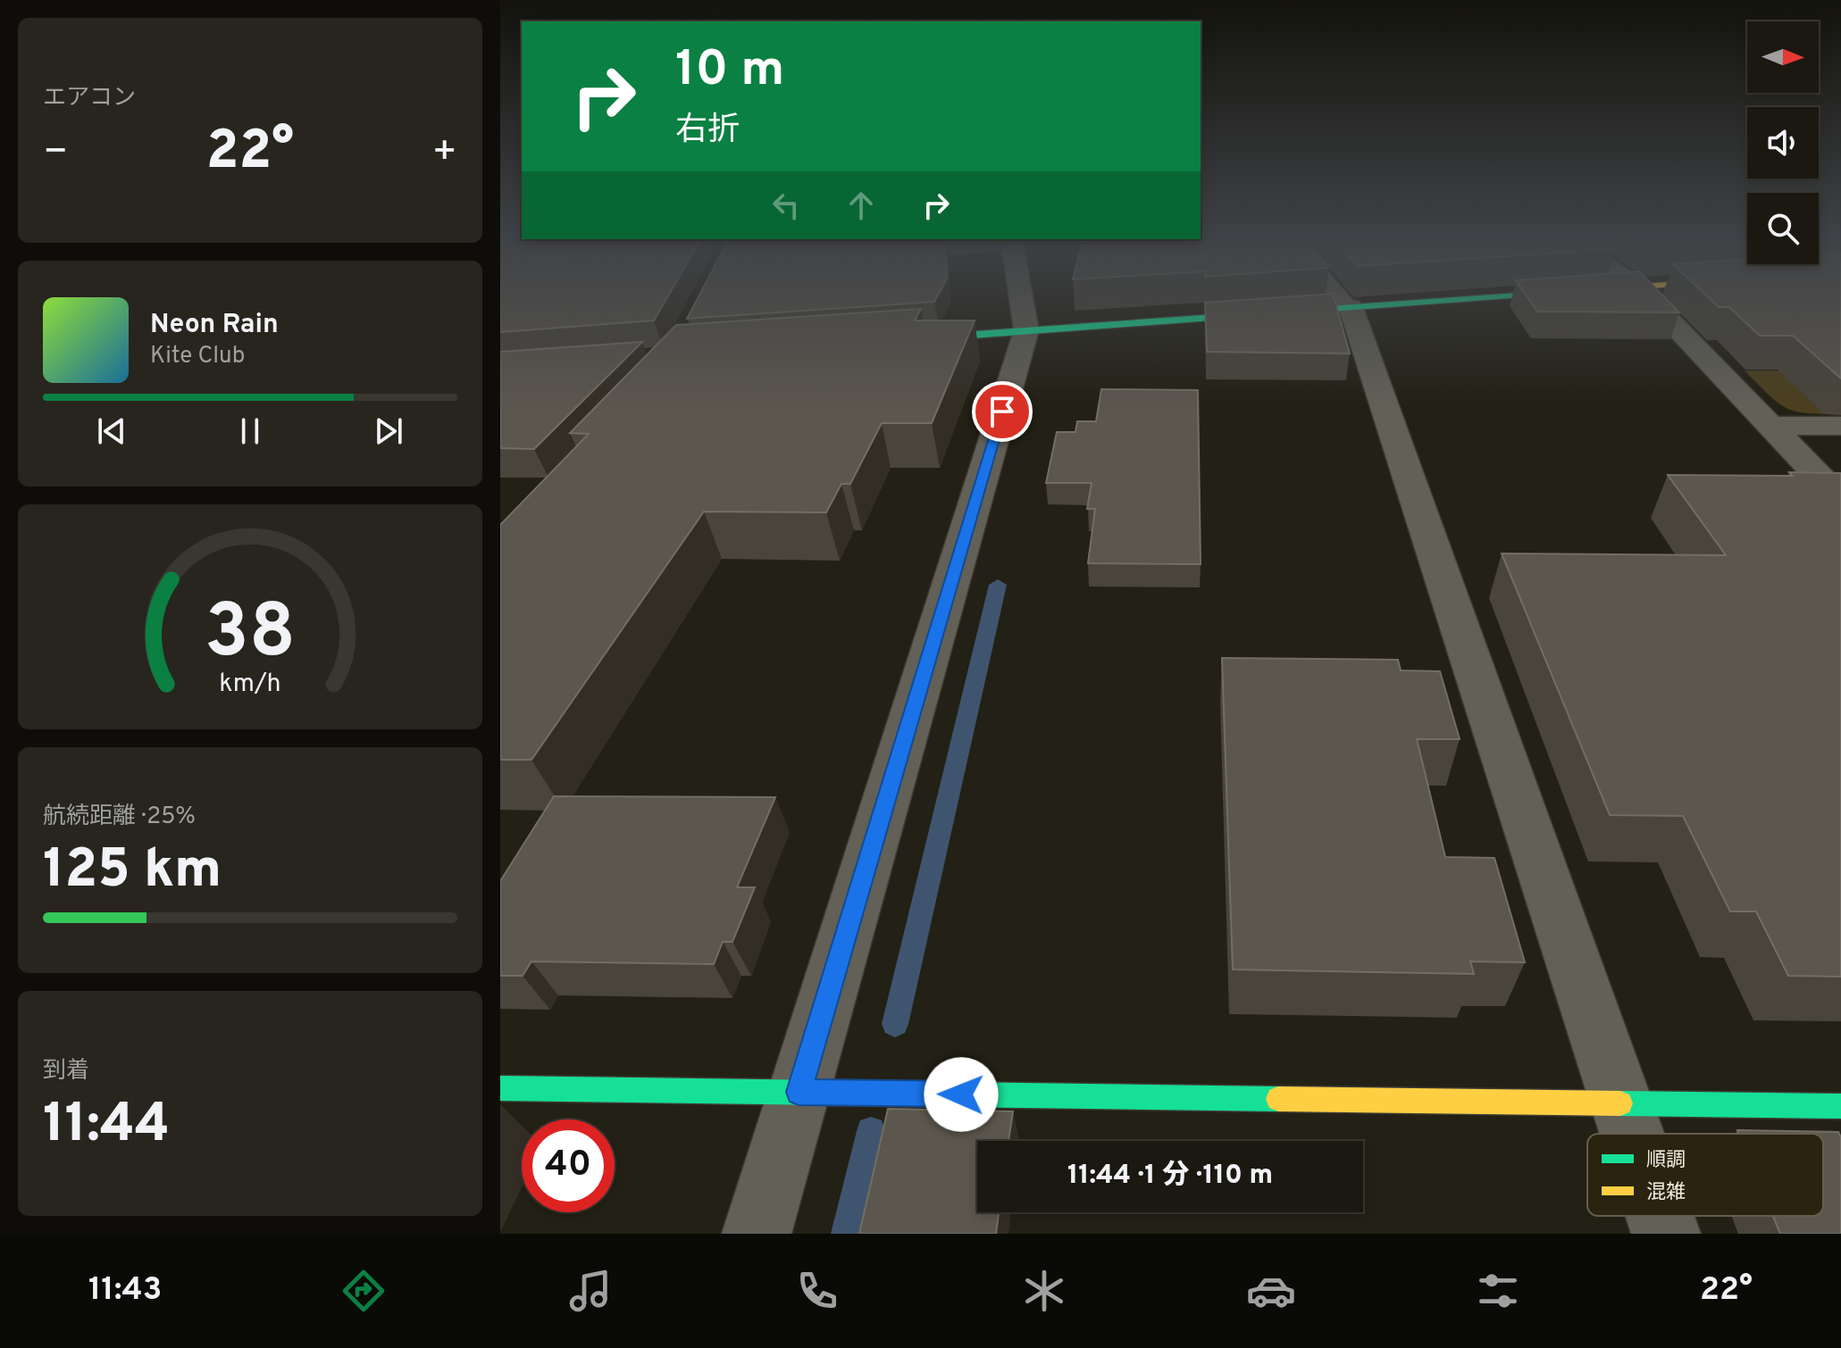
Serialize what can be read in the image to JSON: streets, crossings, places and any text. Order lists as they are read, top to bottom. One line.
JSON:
{"legend":["順調","混雑"],"north":"right","page":{"tile":["エアコン",["航続距離 · 25%","125 km"],["到着","11:44"]],"turn":["10 m","右折"],"heat":["−","22°","+"],"song":["Neon Rain","Kite Club"],"limit":"40","trip":"11:44 · 1 分 · 110 m","tabs":["11:43","22°"],"gauge":["38","km/h"]}}
